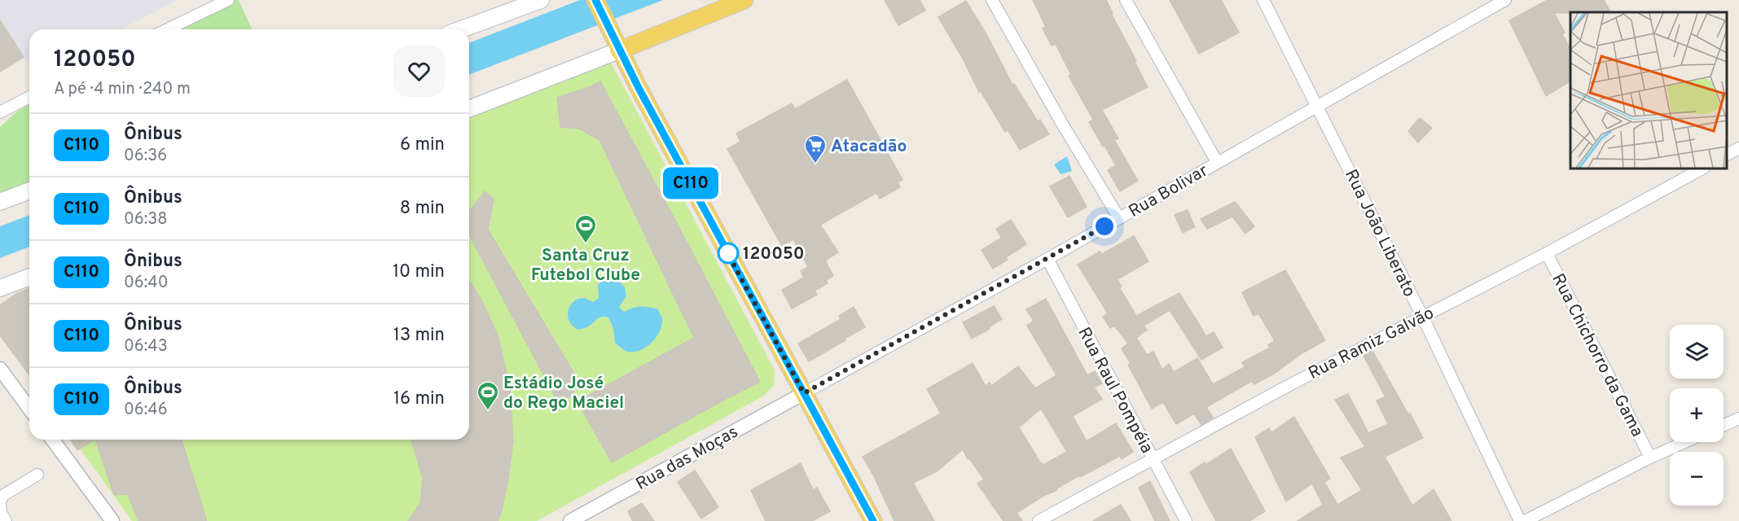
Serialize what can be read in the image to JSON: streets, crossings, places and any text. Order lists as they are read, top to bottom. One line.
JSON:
{"streets":{"street":["Rua Bolivar","Rua João Liberato","Rua Ramiz Galvão","Rua Chichorro da Gama","Rua Raul Pompéia","Rua das Moças"]},"crossings":[["Rua Bolivar","Rua João Liberato"],["Rua Bolivar","Rua Raul Pompéia"],["Rua Bolivar","Rua das Moças"],["Rua João Liberato","Rua Ramiz Galvão"],["Rua Ramiz Galvão","Rua Chichorro da Gama"],["Rua Ramiz Galvão","Rua Raul Pompéia"]],"places":{"supermarket":["Atacadão"],"sports":["Santa Cruz Futebol Clube","Estádio José do Rego Maciel"],"other":["120050"]},"lines":["bus line C110"],"page":{"on_map":"C110","heading":["120050","A pé · 4 min · 240 m"],"list":[{"mark":"C110","name":"Ônibus","note":"06:36","value":"6 min"},{"mark":"C110","name":"Ônibus","note":"06:38","value":"8 min"},{"mark":"C110","name":"Ônibus","note":"06:40","value":"10 min"},{"mark":"C110","name":"Ônibus","note":"06:43","value":"13 min"},{"mark":"C110","name":"Ônibus","note":"06:46","value":"16 min"}],"map_buttons":["+","−"]}}
